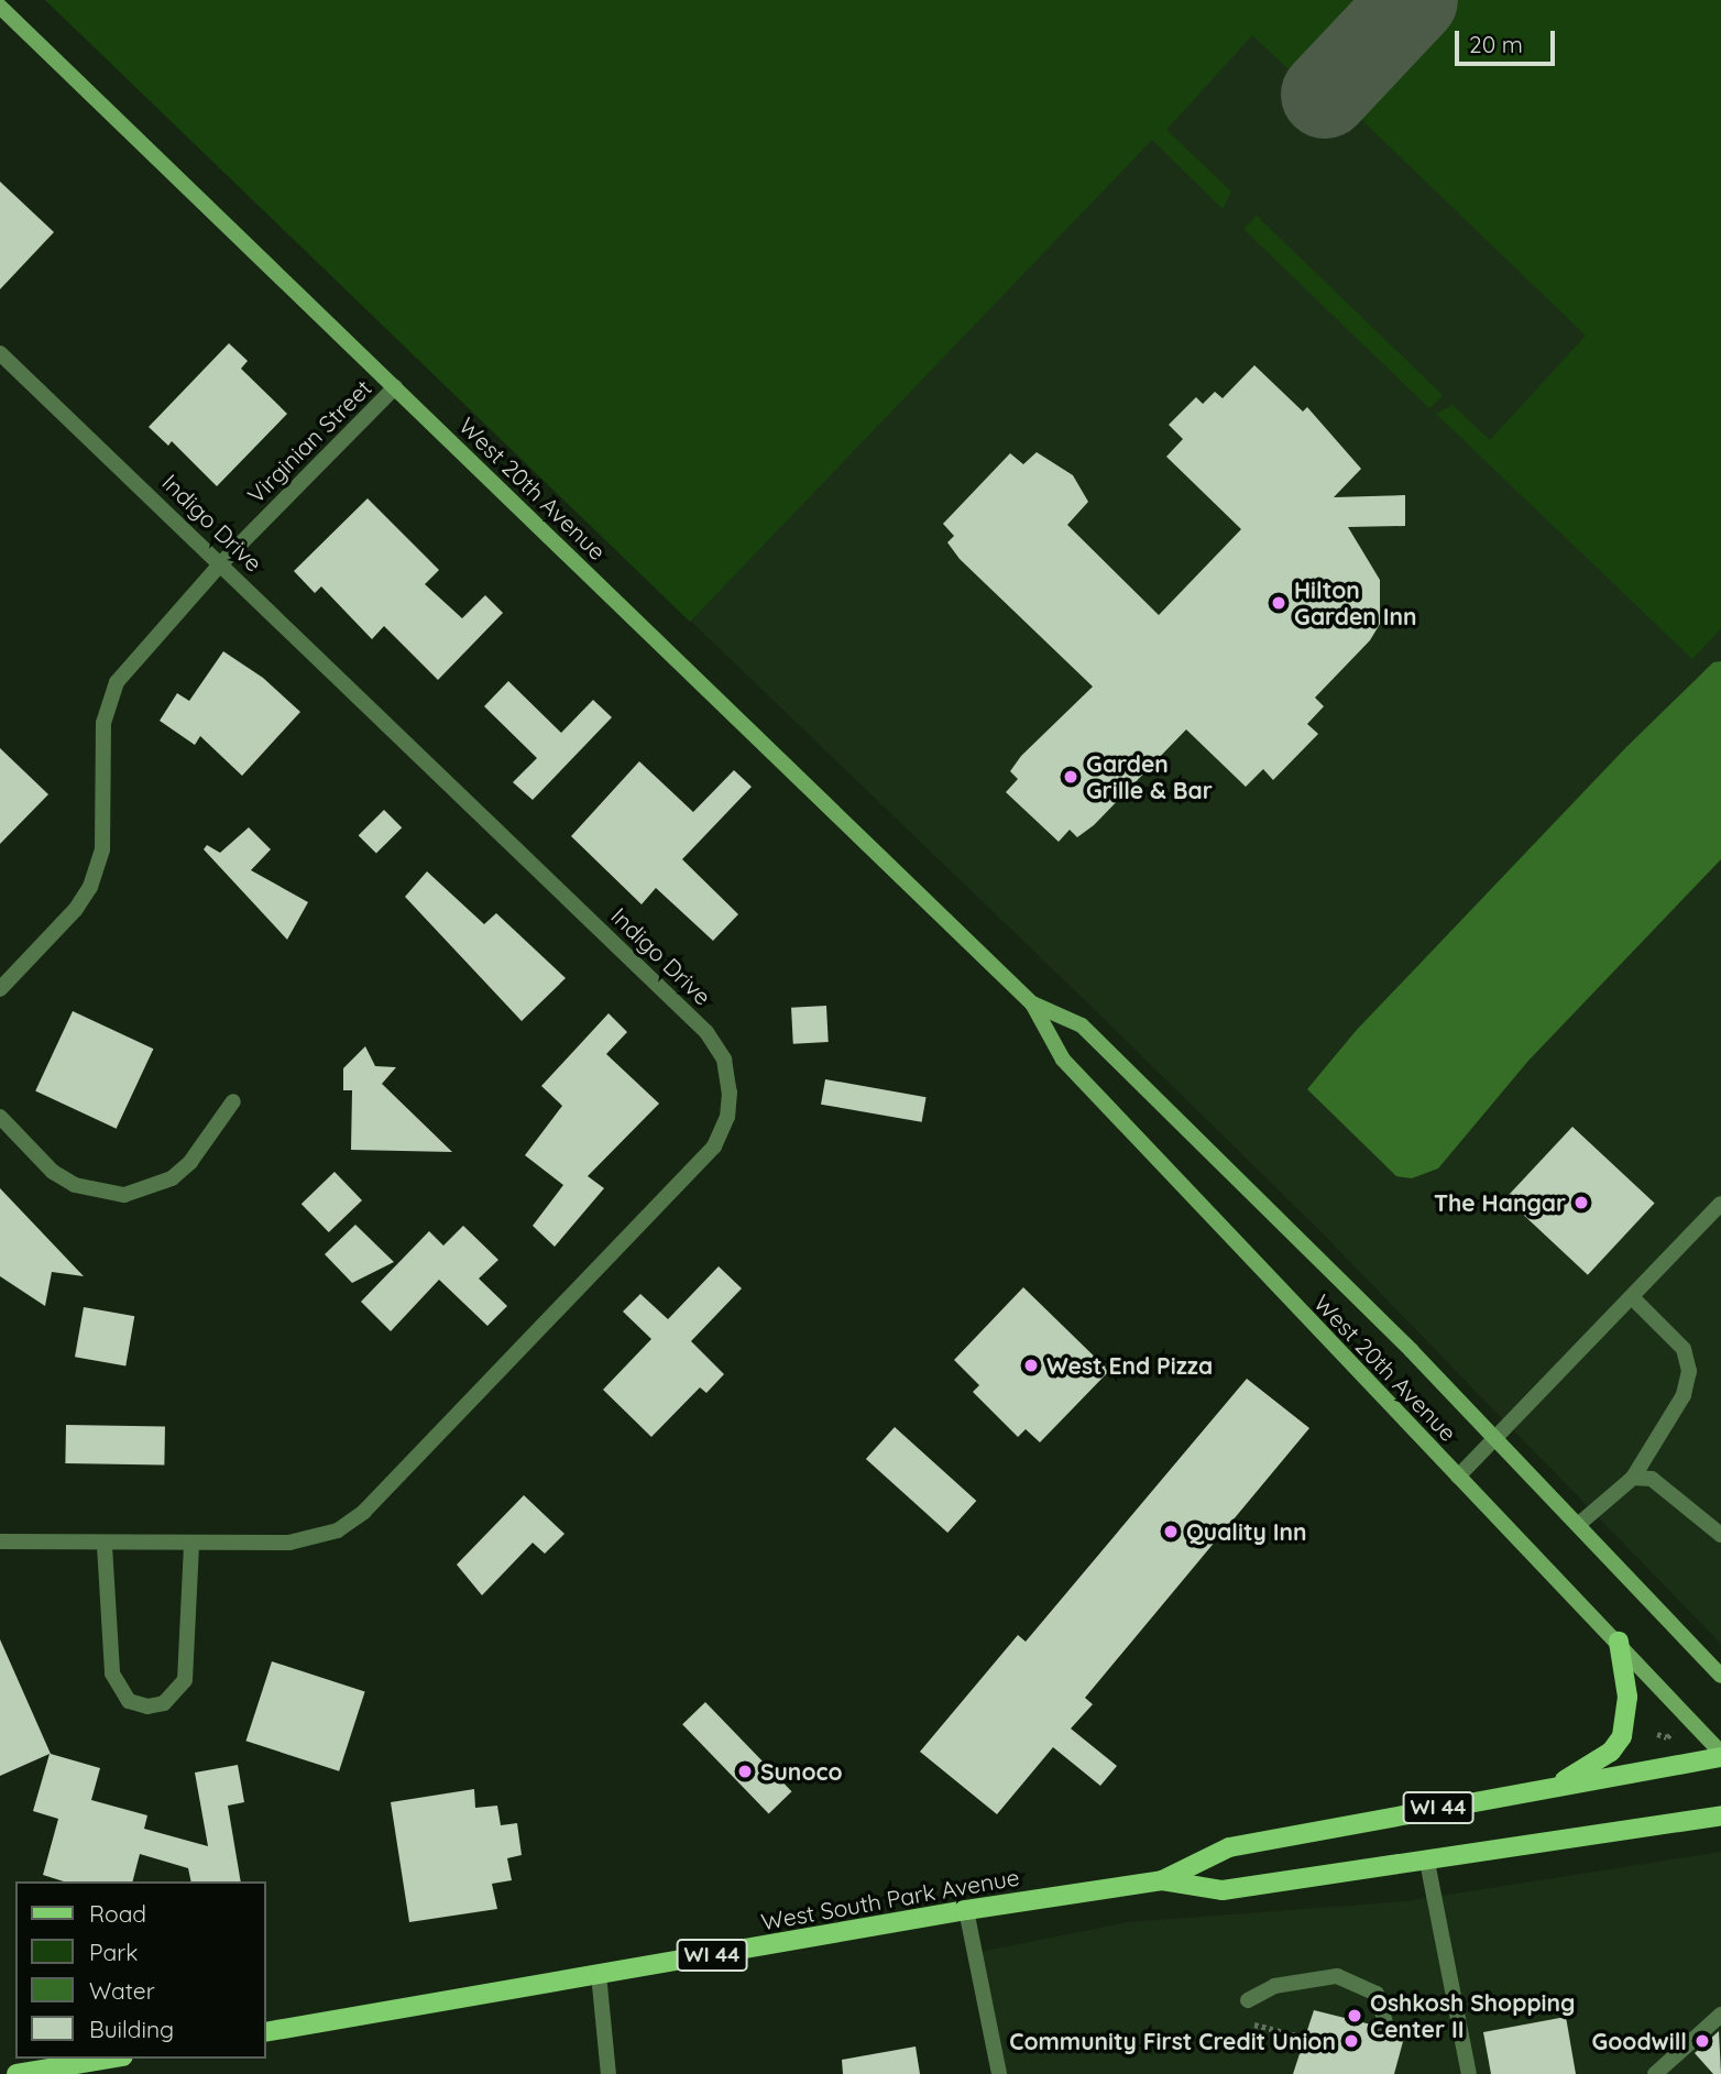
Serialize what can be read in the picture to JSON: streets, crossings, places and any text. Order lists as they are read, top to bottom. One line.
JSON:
{"streets":{"main road":["West 20th Avenue","WI 44","West South Park Avenue"],"street":["Virginian Street","Indigo Drive"]},"crossings":[["Virginian Street","West 20th Avenue"],["Virginian Street","Indigo Drive"],["West 20th Avenue","West South Park Avenue"]],"places":["Hilton Garden Inn","Garden Grille & Bar","The Hangar","West End Pizza","Quality Inn","Sunoco","Oshkosh Shopping Center II","Community First Credit Union","Goodwill"],"legend":["Road","Park","Water","Building"],"scale_bar":"20 m"}
